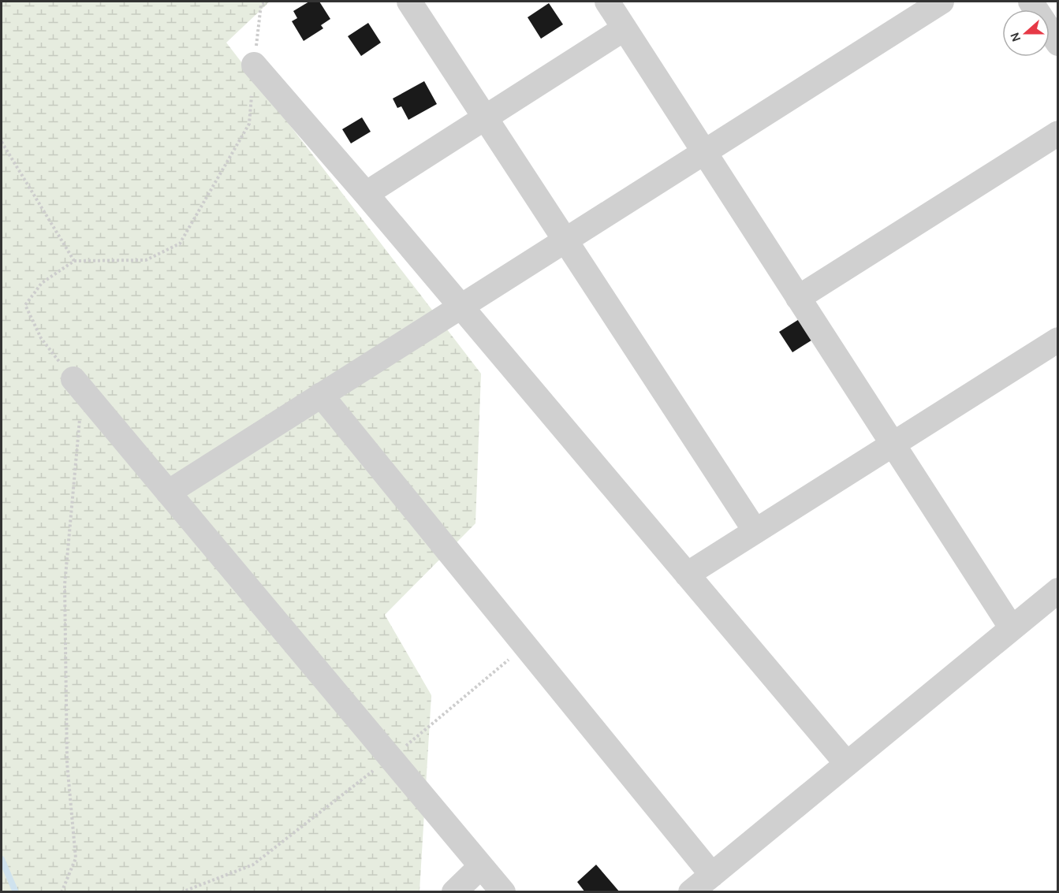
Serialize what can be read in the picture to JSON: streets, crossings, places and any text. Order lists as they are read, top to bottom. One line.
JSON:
{"north":"left"}
